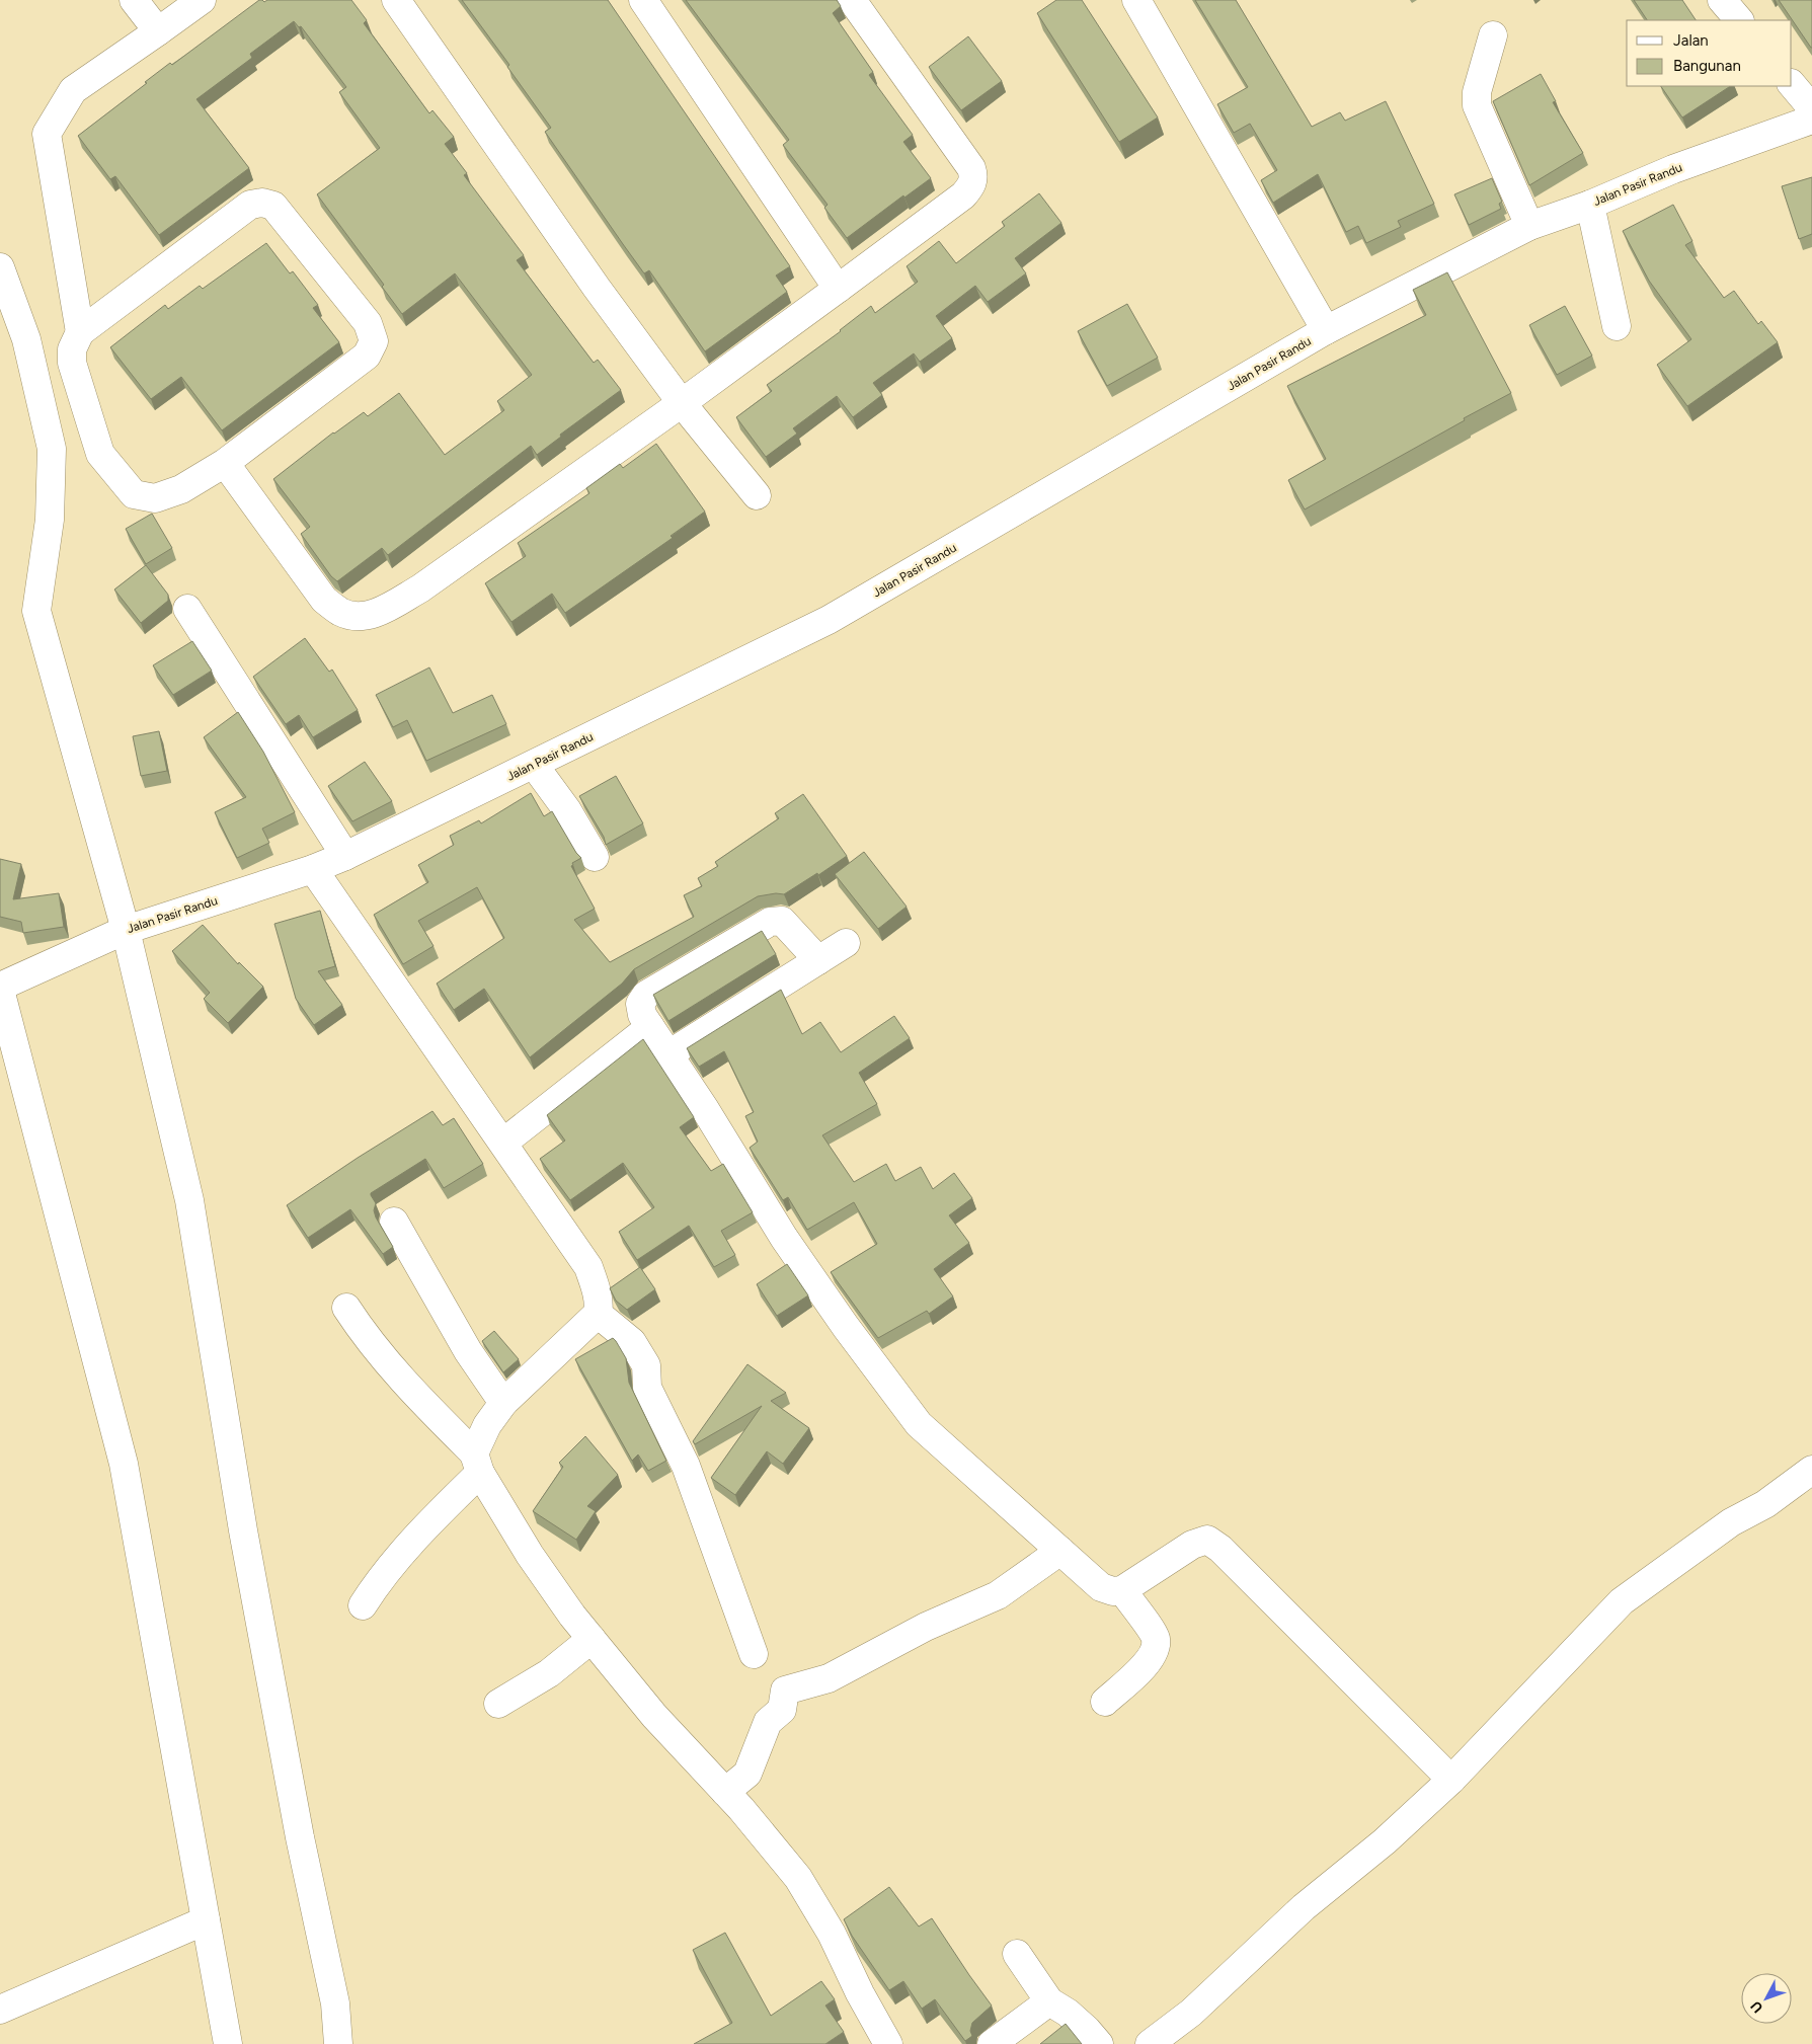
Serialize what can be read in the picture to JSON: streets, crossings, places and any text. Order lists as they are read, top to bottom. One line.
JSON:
{"streets":{"street":["Jalan Pasir Randu"]},"legend":["Jalan","Bangunan"],"north":"bottom left"}
